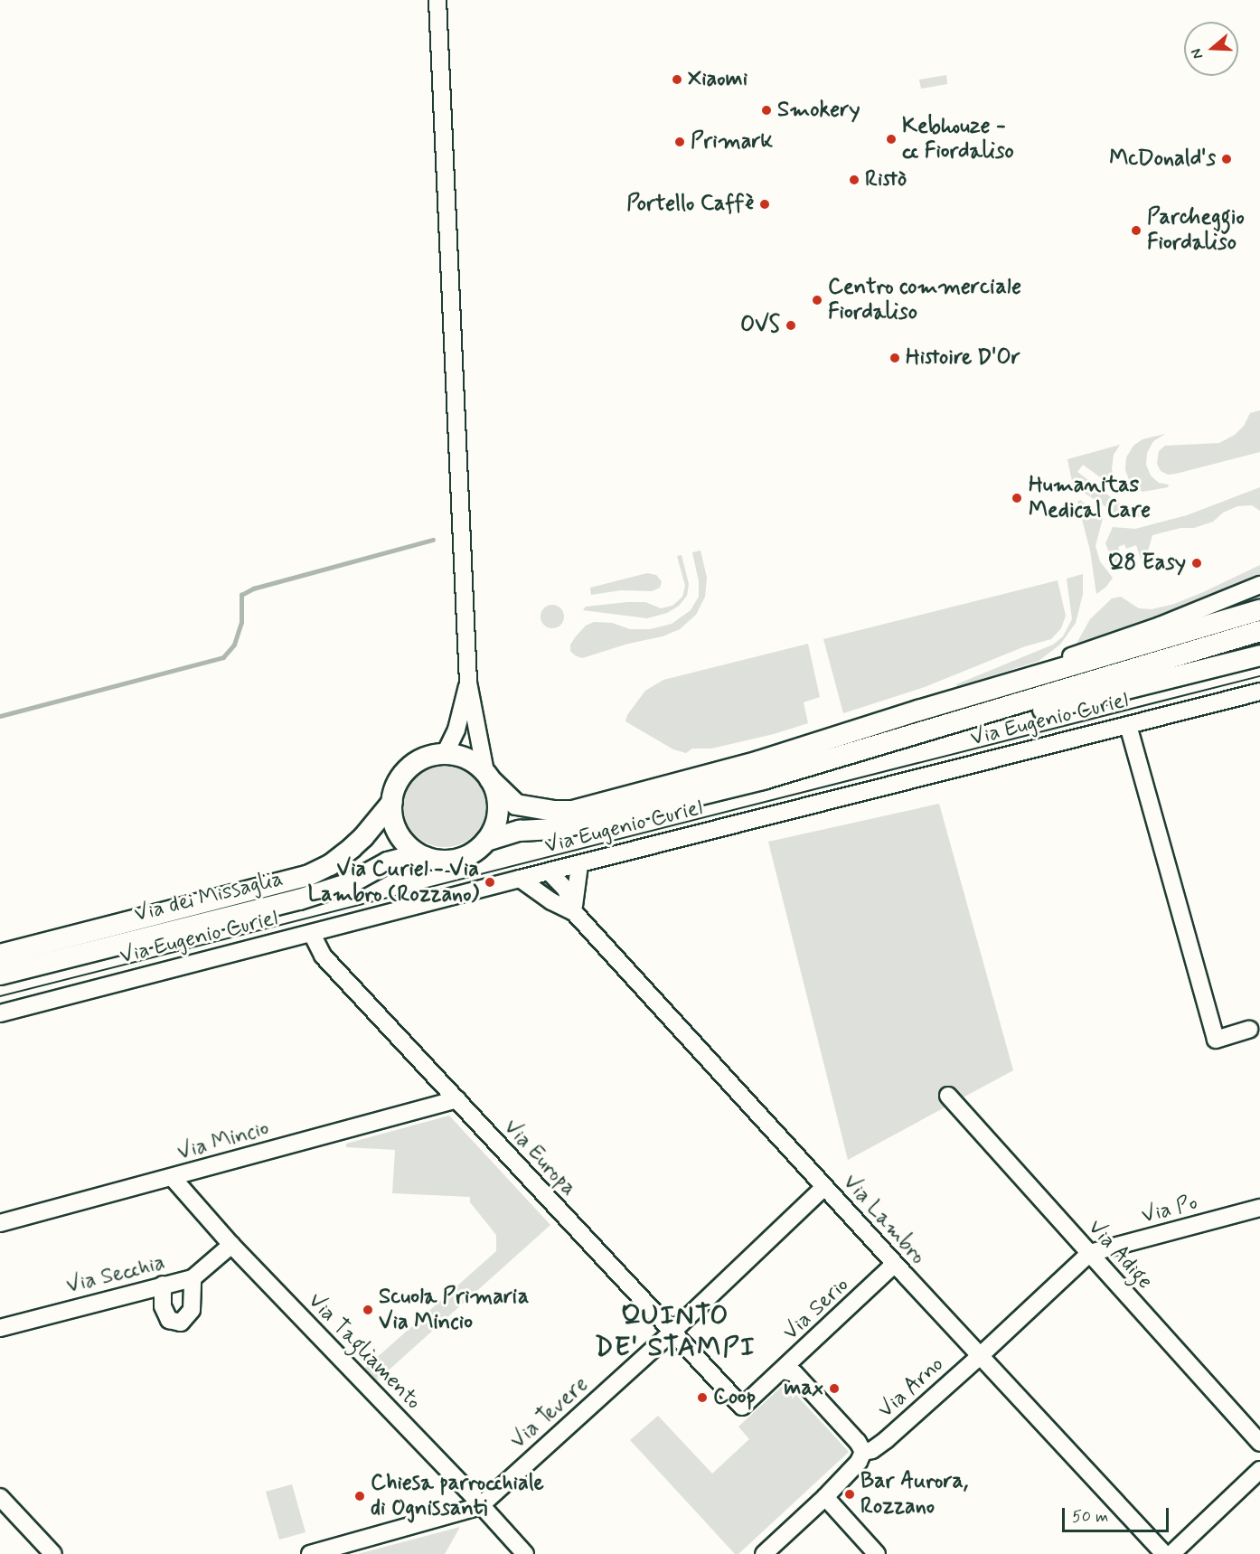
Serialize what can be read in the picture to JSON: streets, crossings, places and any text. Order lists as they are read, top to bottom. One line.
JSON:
{"streets":{"main road":["Via Eugenio Curiel","Via dei Missaglia"],"street":["Via Mincio","Via Europa","Via Po","Via Lambro","Via Adige","Via Secchia","Via Serio","Via Tagliamento","Via Arno","Via Tevere"]},"crossings":[["Via Eugenio Curiel","Via dei Missaglia"],["Via Eugenio Curiel","Via Europa"],["Via Mincio","Via Europa"],["Via Mincio","Via Tagliamento"],["Via Europa","Via Serio"],["Via Europa","Via Tevere"],["Via Po","Via Adige"],["Via Po","Via Arno"],["Via Lambro","Via Serio"],["Via Lambro","Via Arno"],["Via Lambro","Via Tevere"],["Via Adige","Via Arno"],["Via Secchia","Via Tagliamento"],["Via Tagliamento","Via Tevere"]],"districts":["QUINTO DE' STAMPI"],"places":["Xiaomi","Smokery","Kebhouze - cc Fiordaliso","Primark","McDonald's","Ristò","Portello Caffè","Parcheggio Fiordaliso","Centro commerciale Fiordaliso","OVS","Histoire D'Or","Humanitas Medical Care","Q8 Easy","Via Curiel - Via Lambro (Rozzano)","Scuola Primaria Via Mincio","max","Coop","Bar Aurora, Rozzano","Chiesa parrocchiale di Ognissanti"],"scale_bar":"50 m","north":"left"}
